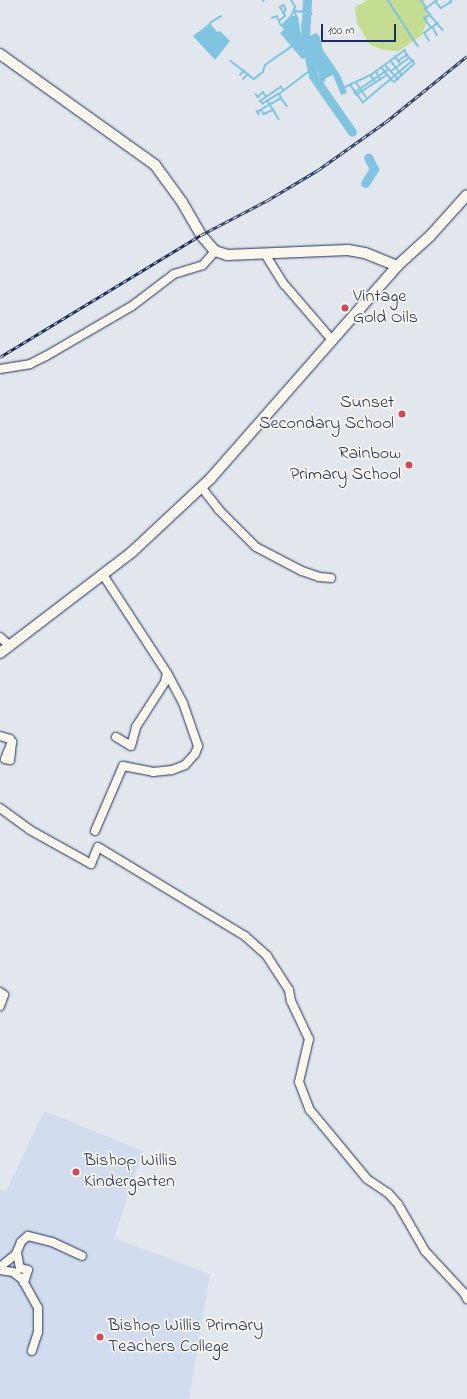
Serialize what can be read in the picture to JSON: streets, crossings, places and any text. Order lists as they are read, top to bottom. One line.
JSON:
{"places":["Vintage Gold Oils","Sunset Secondary School","Rainbow Primary School","Bishop Willis Kindergarten","Bishop Willis Primary Teachers College"],"scale_bar":"100 m"}
